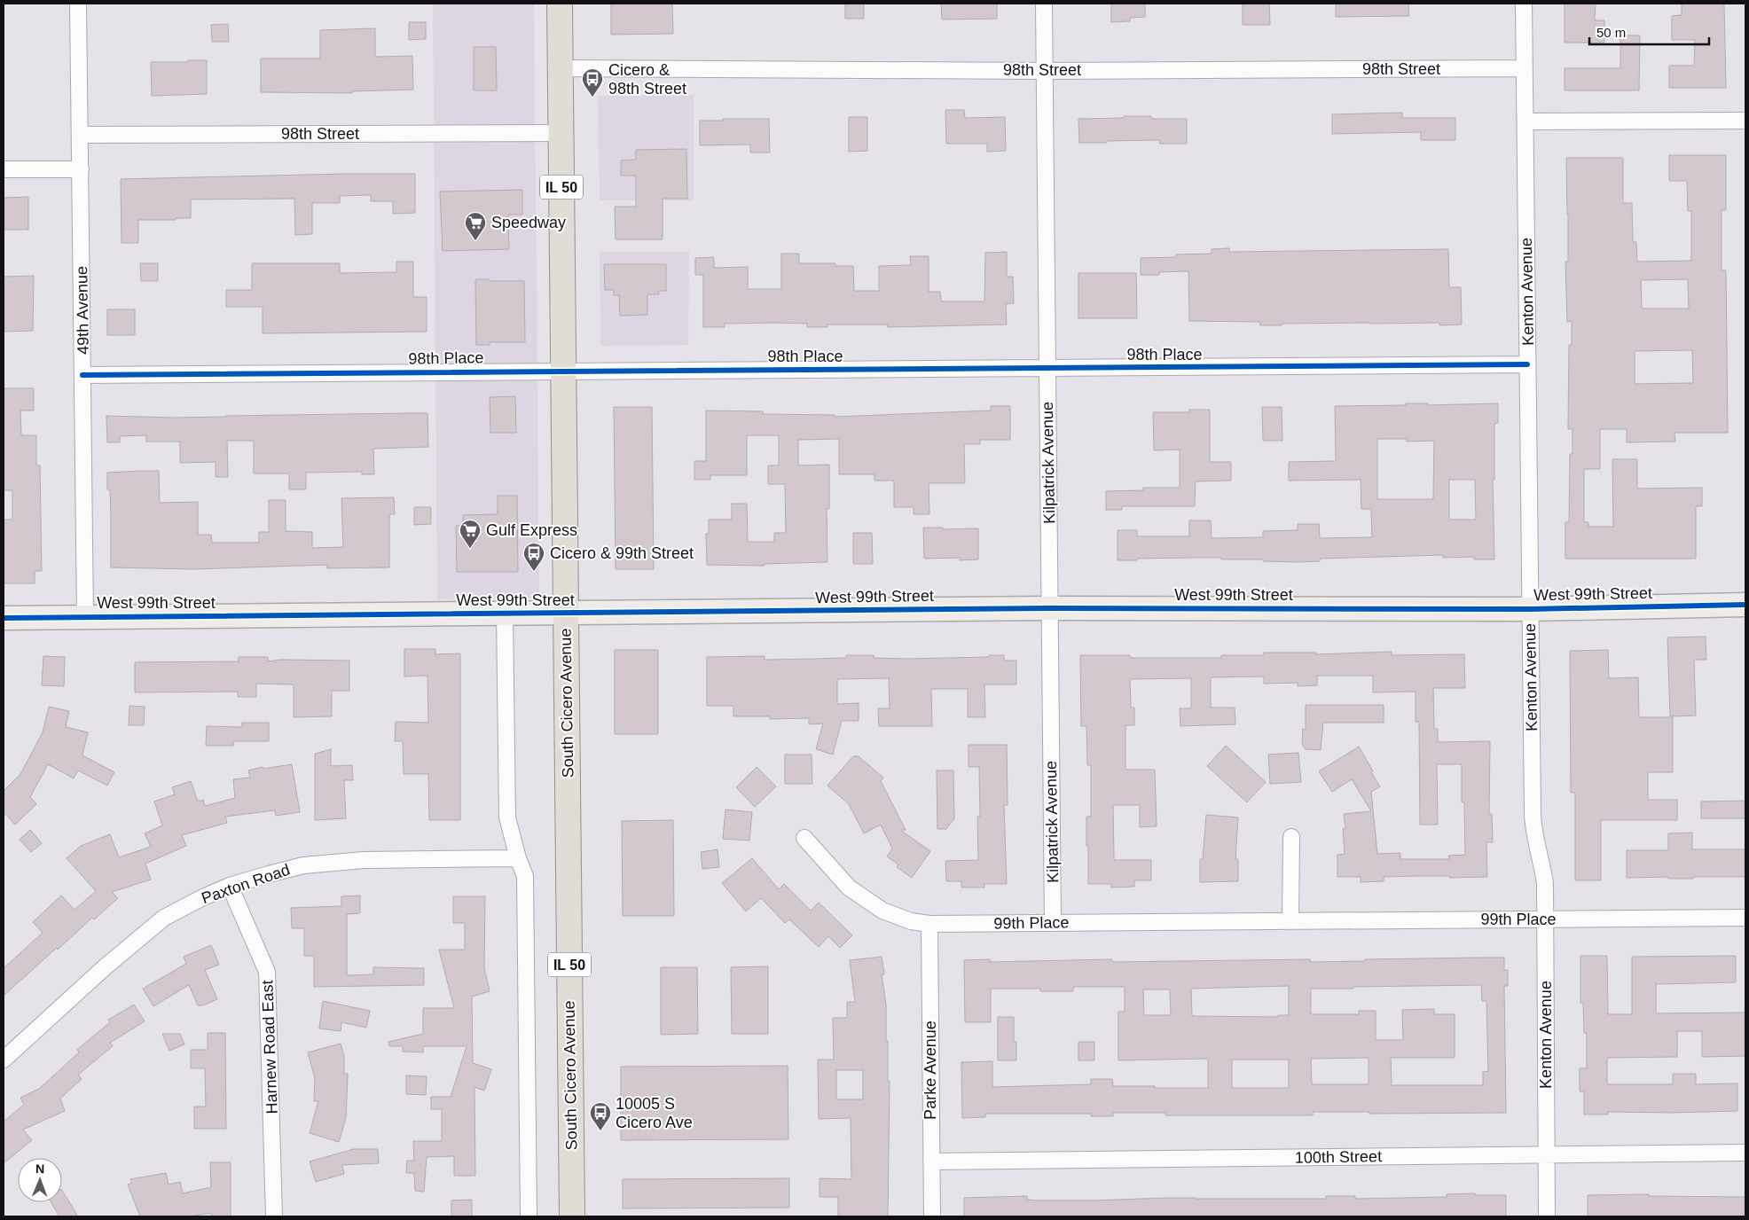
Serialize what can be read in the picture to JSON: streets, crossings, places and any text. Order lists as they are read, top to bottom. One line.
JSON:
{"streets":{"main road":["IL 50","South Cicero Avenue"],"street":["98th Street","Kenton Avenue","49th Avenue","98th Place","Kilpatrick Avenue","West 99th Street","Paxton Road","99th Place","Harnew Road East","Parke Avenue","100th Street"]},"crossings":[["98th Street","Kenton Avenue"],["98th Street","49th Avenue"],["98th Street","Kilpatrick Avenue"],["98th Street","South Cicero Avenue"],["Kenton Avenue","98th Place"],["Kenton Avenue","West 99th Street"],["Kenton Avenue","99th Place"],["Kenton Avenue","100th Street"],["49th Avenue","98th Place"],["49th Avenue","West 99th Street"],["98th Place","Kilpatrick Avenue"],["98th Place","South Cicero Avenue"],["Kilpatrick Avenue","West 99th Street"],["Kilpatrick Avenue","99th Place"],["West 99th Street","South Cicero Avenue"],["Paxton Road","Harnew Road East"],["99th Place","Parke Avenue"],["Parke Avenue","100th Street"]],"places":{"bus stop":["Cicero & 98th Street","Cicero & 99th Street","10005 S Cicero Ave"],"supermarket":["Speedway","Gulf Express"]},"scale_bar":"50 m","north":"top"}
